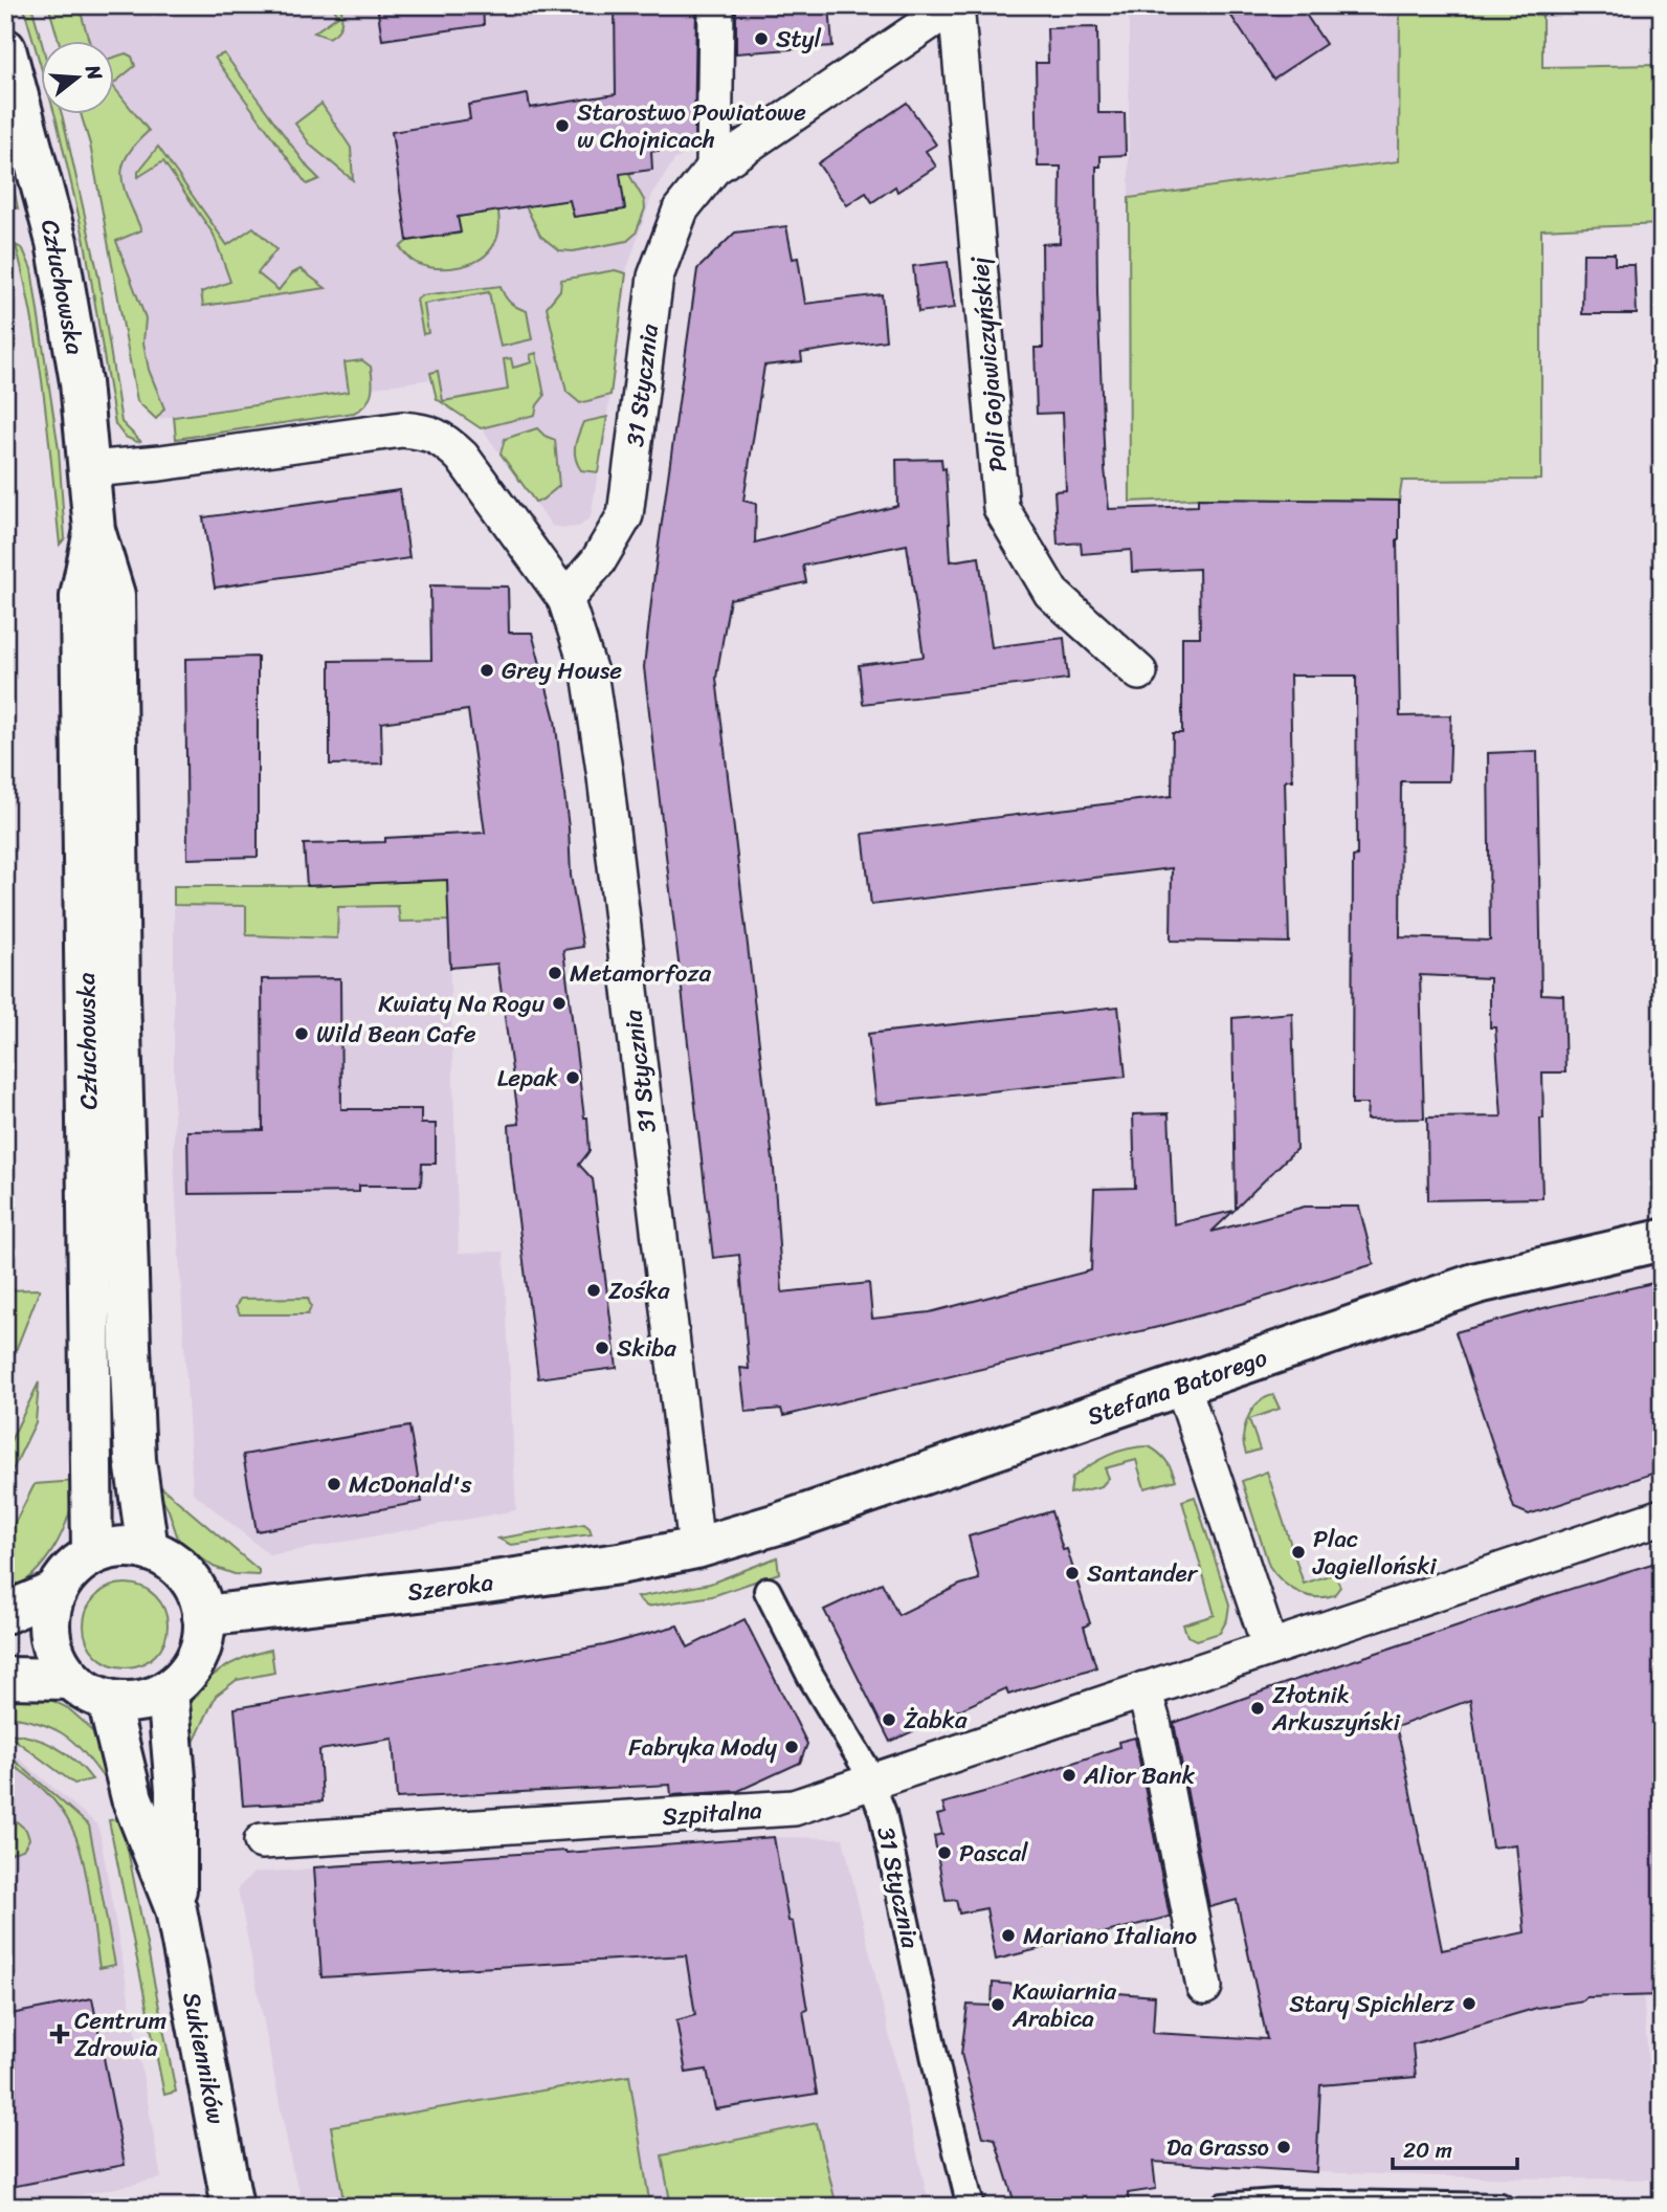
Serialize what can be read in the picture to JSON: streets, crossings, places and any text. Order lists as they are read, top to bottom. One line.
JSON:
{"streets":{"main road":["Człuchowska","Stefana Batorego","Szeroka","Sukienników"],"street":["Poli Gojawiczyńskiej","31 Stycznia","Szpitalna"]},"crossings":[["Człuchowska","31 Stycznia"],["Człuchowska","Szeroka"],["Człuchowska","Sukienników"],["Poli Gojawiczyńskiej","31 Stycznia"],["31 Stycznia","Stefana Batorego"],["31 Stycznia","Szeroka"],["31 Stycznia","Szpitalna"],["Stefana Batorego","Szeroka"],["Szeroka","Sukienników"]],"places":{"other":["Styl","Starostwo Powiatowe w Chojnicach","Grey House","Metamorfoza","Kwiaty Na Rogu","Wild Bean Cafe","Lepak","Zośka","Skiba","McDonald's","Plac Jagielloński","Santander","Złotnik Arkuszyński","Żabka","Fabryka Mody","Alior Bank","Pascal","Mariano Italiano","Stary Spichlerz","Kawiarnia Arabica","Da Grasso"],"health":["Centrum Zdrowia"]},"scale_bar":"20 m","north":"right"}
